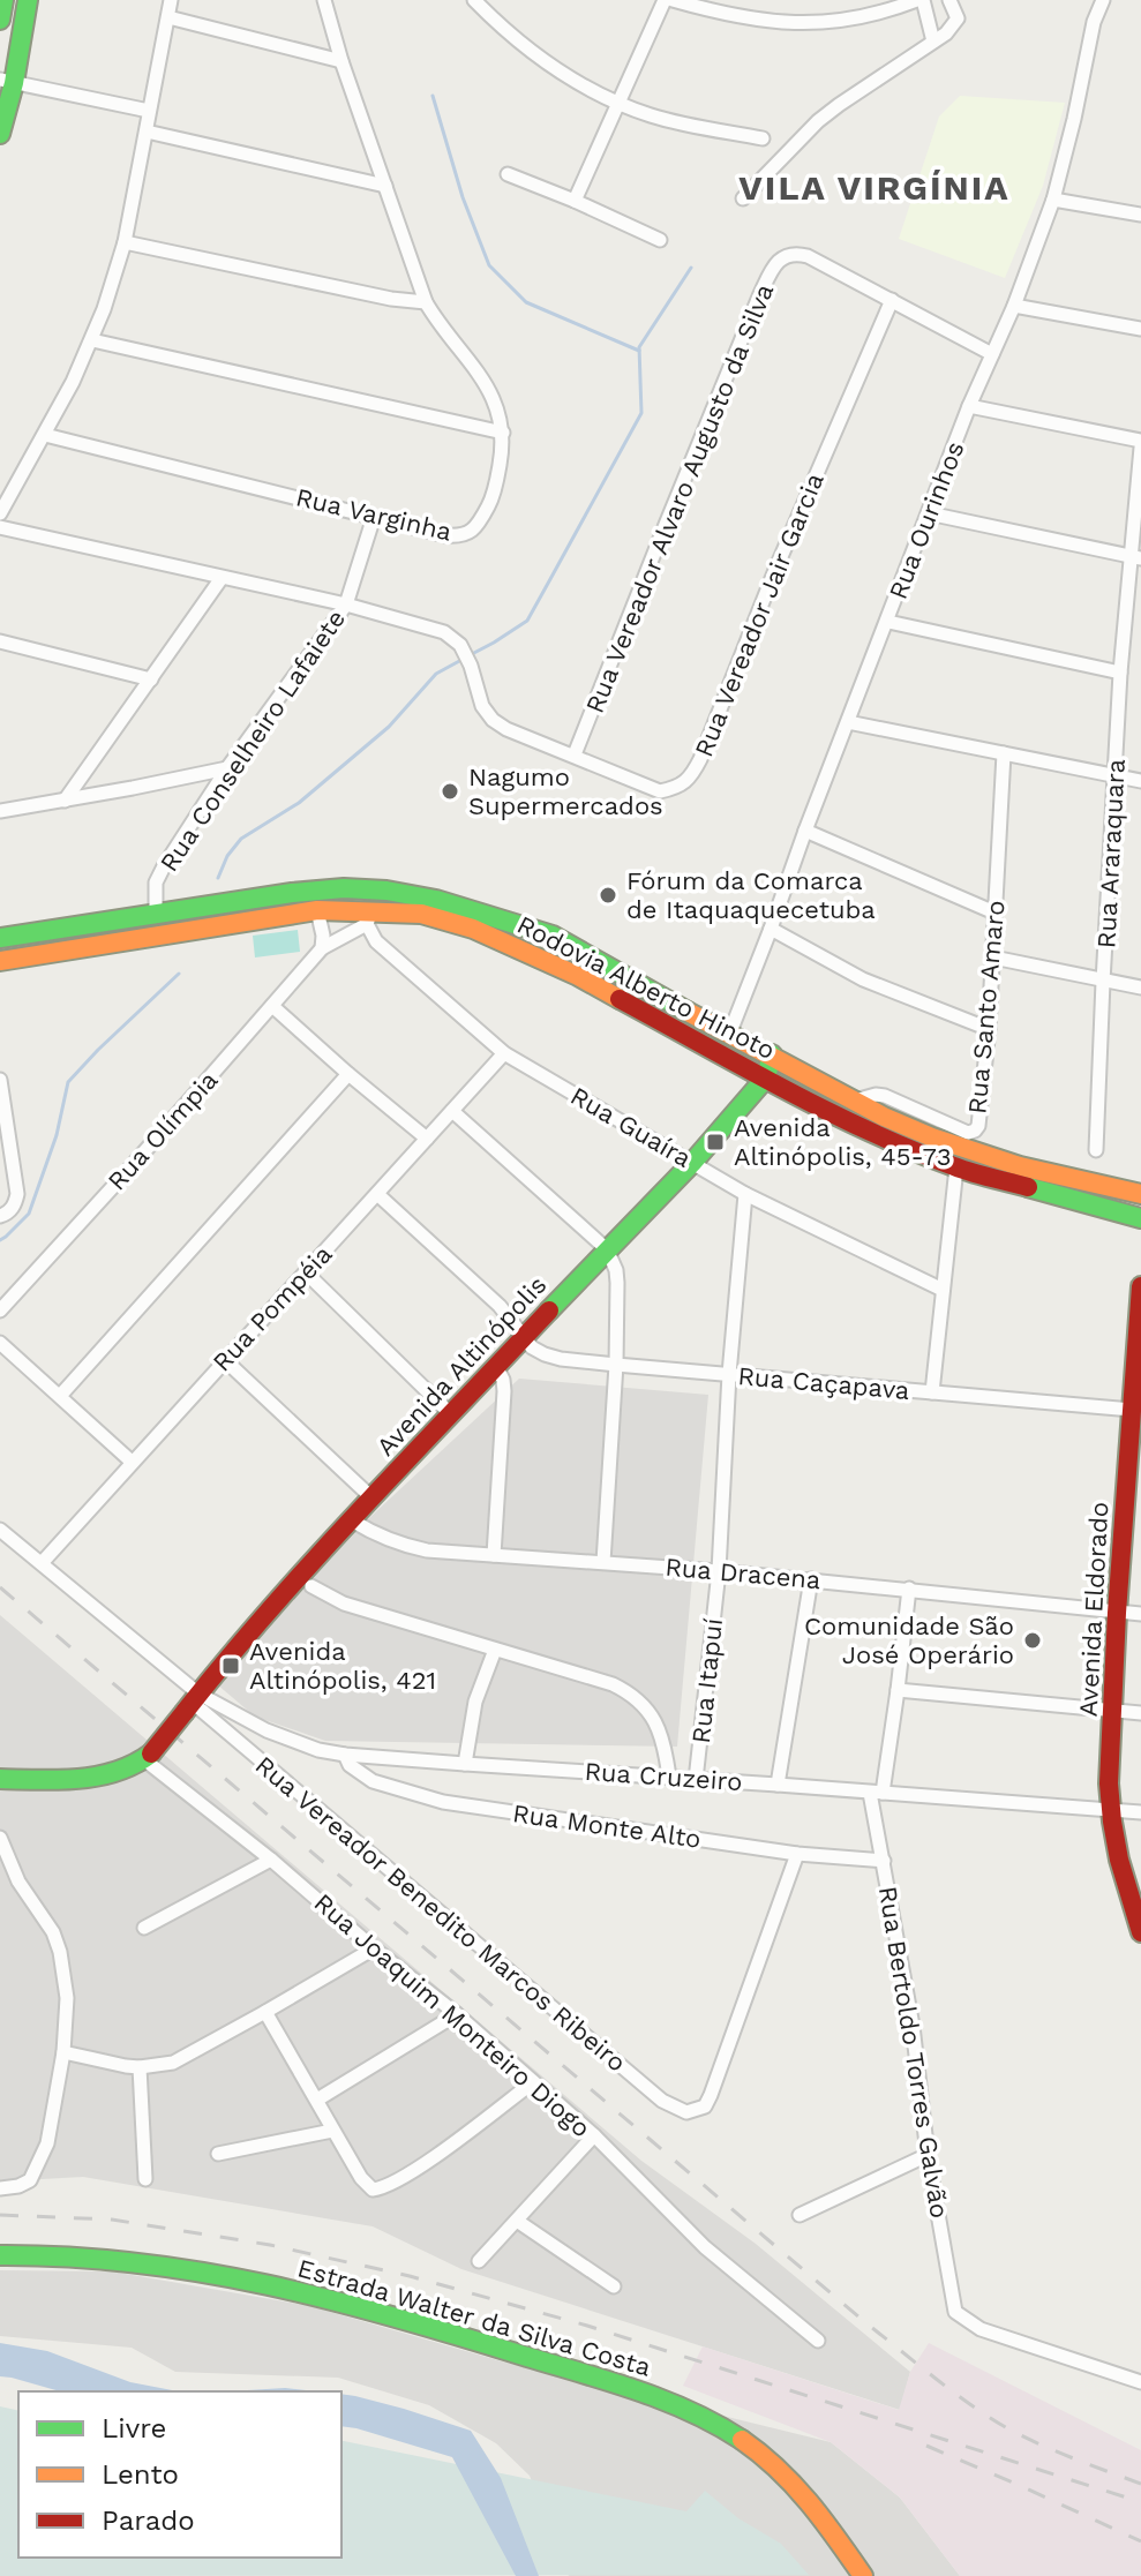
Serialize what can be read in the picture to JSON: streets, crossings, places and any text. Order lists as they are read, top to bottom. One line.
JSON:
{"streets":{"main road":["Rodovia Alberto Hinoto","Avenida Altinópolis","Avenida Eldorado","Estrada Walter da Silva Costa"],"street":["Rua Vereador Alvaro Augusto da Silva","Rua Varginha","Rua Ourinhos","Rua Vereador Jair Garcia","Rua Conselheiro Lafaiete","Rua Araraquara","Rua Santo Amaro","Rua Guaíra","Rua Olímpia","Rua Pompéia","Rua Caçapava","Rua Dracena","Rua Itapuí","Rua Cruzeiro","Rua Monte Alto","Rua Vereador Benedito Marcos Ribeiro","Rua Joaquim Monteiro Diogo","Rua Bertoldo Torres Galvão"]},"crossings":[["Rua Vereador Alvaro Augusto da Silva","Rua Ourinhos"],["Rua Vereador Alvaro Augusto da Silva","Rua Vereador Jair Garcia"],["Rua Varginha","Rua Conselheiro Lafaiete"],["Rua Ourinhos","Rodovia Alberto Hinoto"],["Rua Vereador Jair Garcia","Rua Conselheiro Lafaiete"],["Rua Conselheiro Lafaiete","Rodovia Alberto Hinoto"],["Rodovia Alberto Hinoto","Rua Santo Amaro"],["Rodovia Alberto Hinoto","Rua Guaíra"],["Rodovia Alberto Hinoto","Rua Olímpia"],["Rodovia Alberto Hinoto","Avenida Altinópolis"],["Rua Guaíra","Rua Olímpia"],["Rua Guaíra","Rua Pompéia"],["Rua Guaíra","Avenida Altinópolis"],["Rua Guaíra","Rua Itapuí"],["Rua Pompéia","Rua Vereador Benedito Marcos Ribeiro"],["Avenida Altinópolis","Rua Caçapava"],["Avenida Altinópolis","Rua Dracena"],["Avenida Altinópolis","Rua Cruzeiro"],["Avenida Altinópolis","Rua Vereador Benedito Marcos Ribeiro"],["Avenida Altinópolis","Rua Joaquim Monteiro Diogo"],["Rua Caçapava","Avenida Eldorado"],["Rua Caçapava","Rua Itapuí"],["Rua Dracena","Avenida Eldorado"],["Rua Dracena","Rua Itapuí"],["Rua Dracena","Rua Bertoldo Torres Galvão"],["Avenida Eldorado","Rua Cruzeiro"],["Rua Itapuí","Rua Cruzeiro"],["Rua Cruzeiro","Rua Monte Alto"],["Rua Cruzeiro","Rua Vereador Benedito Marcos Ribeiro"],["Rua Cruzeiro","Rua Bertoldo Torres Galvão"],["Rua Monte Alto","Rua Vereador Benedito Marcos Ribeiro"],["Rua Monte Alto","Rua Bertoldo Torres Galvão"]],"districts":["VILA VIRGÍNIA"],"places":{"other":["Nagumo Supermercados","Fórum da Comarca de Itaquaquecetuba","Comunidade São José Operário"],"transit":["Avenida Altinópolis, 45-73","Avenida Altinópolis, 421"]},"legend":["Livre","Lento","Parado"]}
